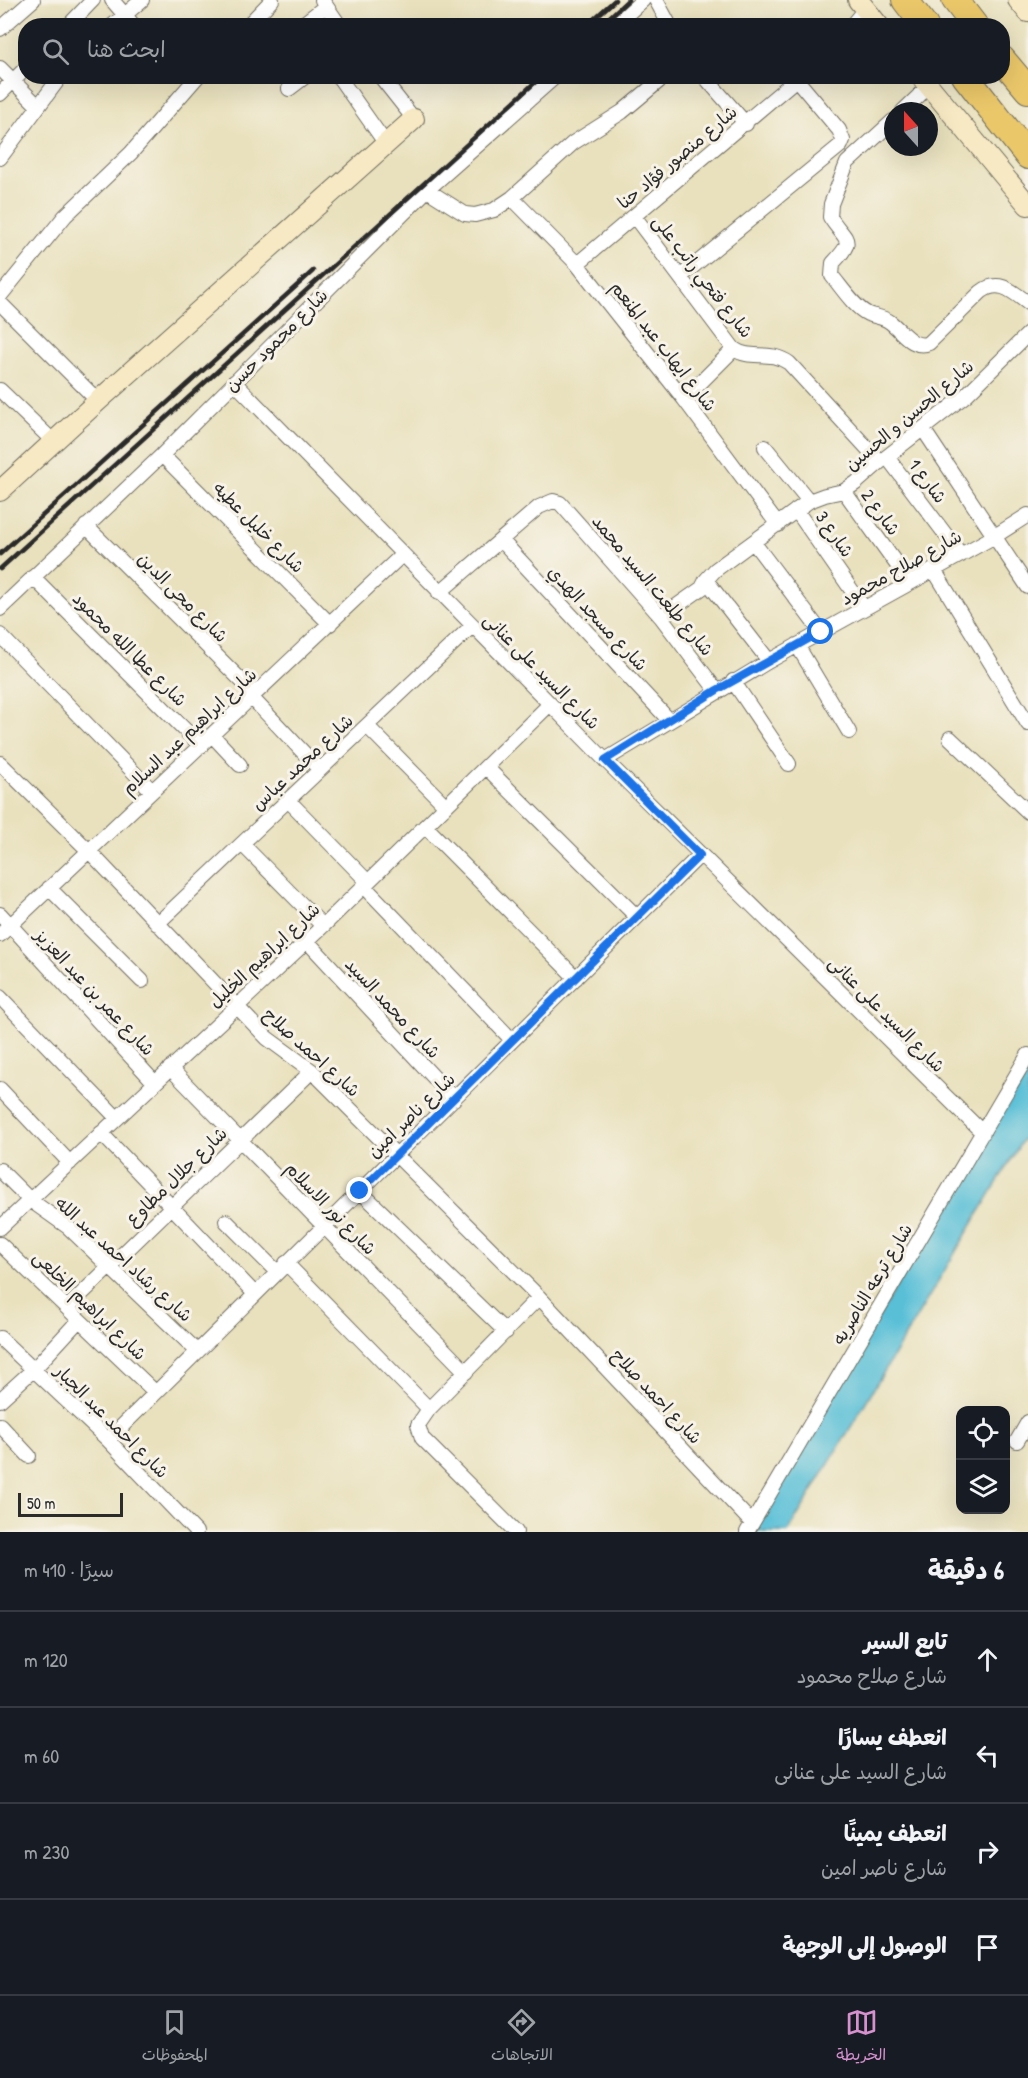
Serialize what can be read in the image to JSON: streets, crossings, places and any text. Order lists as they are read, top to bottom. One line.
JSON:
{"streets":{"street":["شارع منصور فؤاد حنا","شارع فتحي راتب على","شارع محمود حسن","شارع ايهاب عبد المنعم","شارع الحسن و الحسين","شارع 1","شارع 2","شارع خليل عطيه","شارع 3","شارع صلاح محمود","شارع طلعت السيد محمد","شارع محى الدين","شارع مسجد الهدي","شارع عطا الله محمود","شارع السيد على عنانى","شارع ابراهيم عبد السلام","شارع محمد عباس","شارع ابراهيم الخليل","شارع عمر بن عبد العزيز","شارع محمد السيد","شارع احمد صلاح","شارع ناصر امين","شارع جلال مطاوع","شارع نور الاسلام","شارع رشاد احمد عبد الله","شارع ترعه الناصريه","شارع ابراهيم الخلعى","شارع احمد عبد الجبار"]},"crossings":[["شارع منصور فؤاد حنا","شارع فتحي راتب على"],["شارع منصور فؤاد حنا","شارع ايهاب عبد المنعم"],["شارع فتحي راتب على","شارع الحسن و الحسين"],["شارع فتحي راتب على","شارع 1"],["شارع محمود حسن","شارع خليل عطيه"],["شارع محمود حسن","شارع محى الدين"],["شارع محمود حسن","شارع عطا الله محمود"],["شارع محمود حسن","شارع السيد على عنانى"],["شارع ايهاب عبد المنعم","شارع الحسن و الحسين"],["شارع الحسن و الحسين","شارع 1"],["شارع الحسن و الحسين","شارع 2"],["شارع الحسن و الحسين","شارع 3"],["شارع الحسن و الحسين","شارع طلعت السيد محمد"],["شارع 1","شارع صلاح محمود"],["شارع 2","شارع صلاح محمود"],["شارع خليل عطيه","شارع ابراهيم عبد السلام"],["شارع 3","شارع صلاح محمود"],["شارع صلاح محمود","شارع طلعت السيد محمد"],["شارع صلاح محمود","شارع مسجد الهدي"],["شارع صلاح محمود","شارع السيد على عنانى"],["شارع طلعت السيد محمد","شارع مسجد الهدي"],["شارع محى الدين","شارع ابراهيم عبد السلام"],["شارع محى الدين","شارع محمد عباس"],["شارع عطا الله محمود","شارع ابراهيم عبد السلام"],["شارع السيد على عنانى","شارع ابراهيم عبد السلام"],["شارع السيد على عنانى","شارع محمد عباس"],["شارع السيد على عنانى","شارع ابراهيم الخليل"],["شارع السيد على عنانى","شارع ناصر امين"],["شارع السيد على عنانى","شارع ترعه الناصريه"],["شارع ابراهيم عبد السلام","شارع عمر بن عبد العزيز"],["شارع ابراهيم عبد السلام","شارع احمد صلاح"],["شارع محمد عباس","شارع احمد صلاح"],["شارع ابراهيم الخليل","شارع عمر بن عبد العزيز"],["شارع ابراهيم الخليل","شارع محمد السيد"],["شارع ابراهيم الخليل","شارع احمد صلاح"],["شارع ابراهيم الخليل","شارع نور الاسلام"],["شارع ابراهيم الخليل","شارع رشاد احمد عبد الله"],["شارع محمد السيد","شارع ناصر امين"],["شارع احمد صلاح","شارع ناصر امين"],["شارع احمد صلاح","شارع جلال مطاوع"],["شارع احمد صلاح","شارع ترعه الناصريه"],["شارع ناصر امين","شارع نور الاسلام"],["شارع ناصر امين","شارع رشاد احمد عبد الله"],["شارع ناصر امين","شارع ابراهيم الخلعى"],["شارع ناصر امين","شارع احمد عبد الجبار"],["شارع جلال مطاوع","شارع نور الاسلام"],["شارع جلال مطاوع","شارع رشاد احمد عبد الله"],["شارع جلال مطاوع","شارع ابراهيم الخلعى"]],"scale_bar":"50 m","north":"top","page":{"search":"ابحث هنا","scale":"50 m","heading":["6 دقيقة","سيرًا · 410 m"],"list":[["تابع السير","شارع صلاح محمود","120 m"],["انعطف يسارًا","شارع السيد على عنانى","60 m"],["انعطف يمينًا","شارع ناصر امين","230 m"],"الوصول إلى الوجهة"],"nav":["الخريطة","الاتجاهات","المحفوظات"]}}
